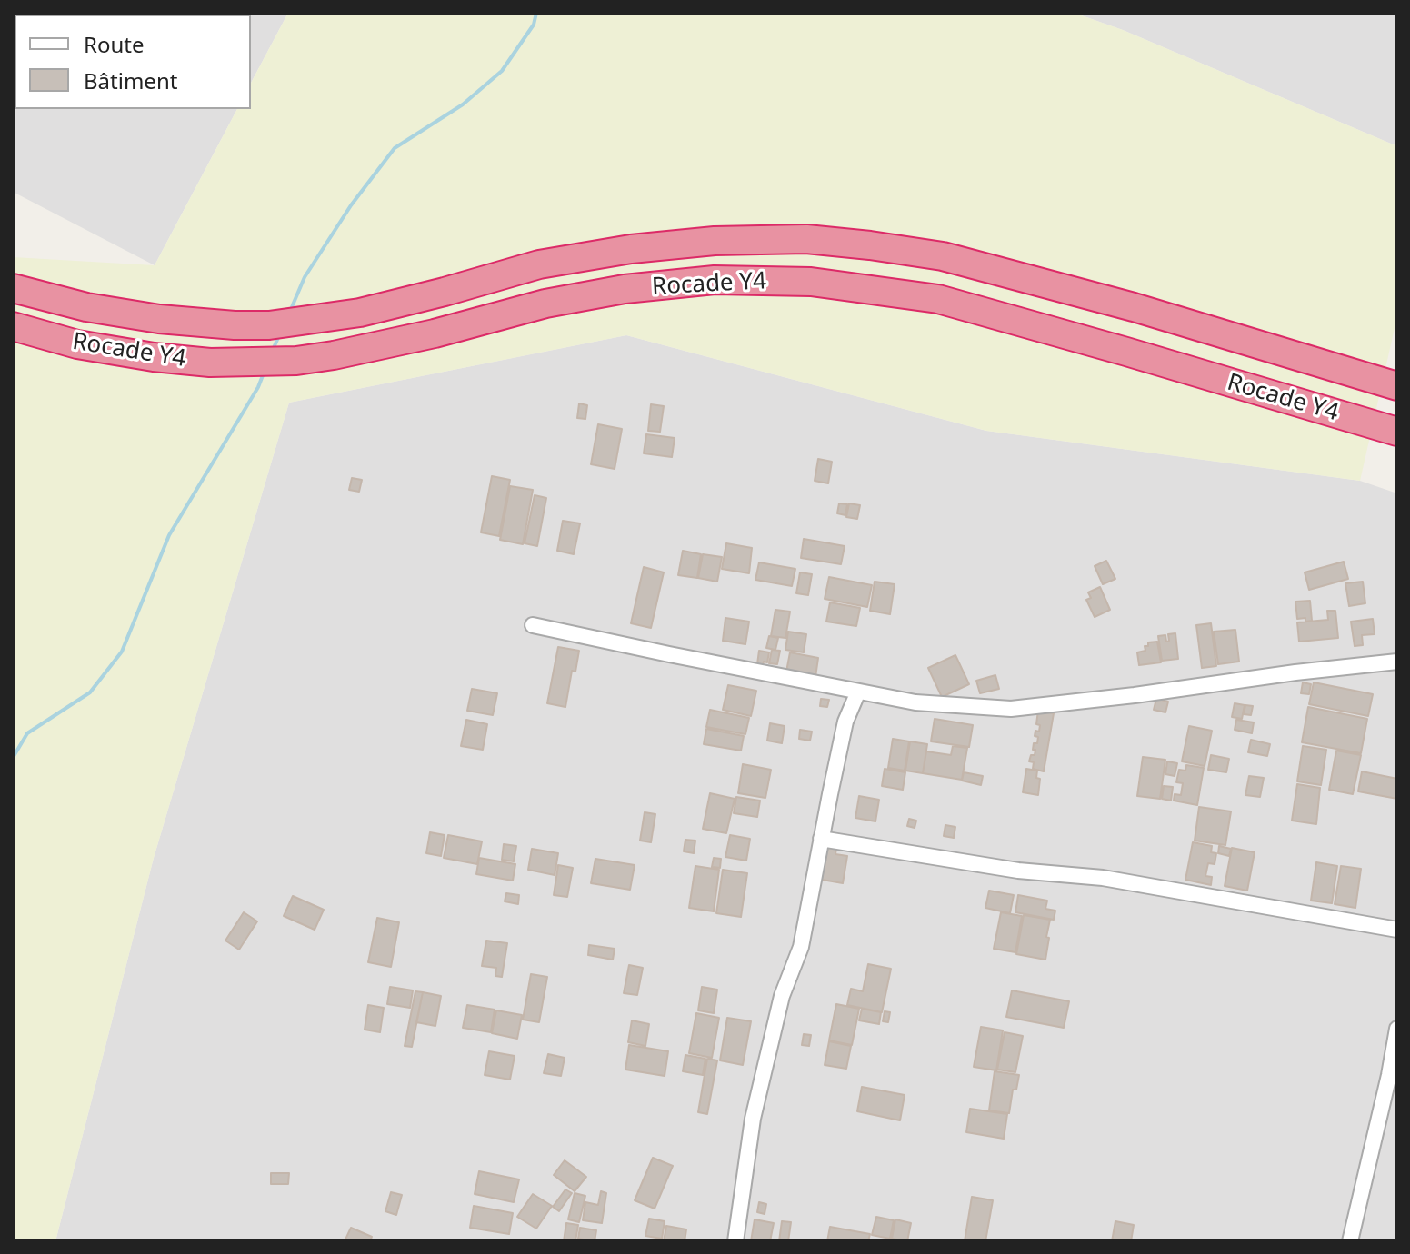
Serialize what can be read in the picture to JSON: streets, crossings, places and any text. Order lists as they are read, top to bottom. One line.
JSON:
{"streets":{"highway":["Rocade Y4"]},"legend":["Route","Bâtiment"]}
